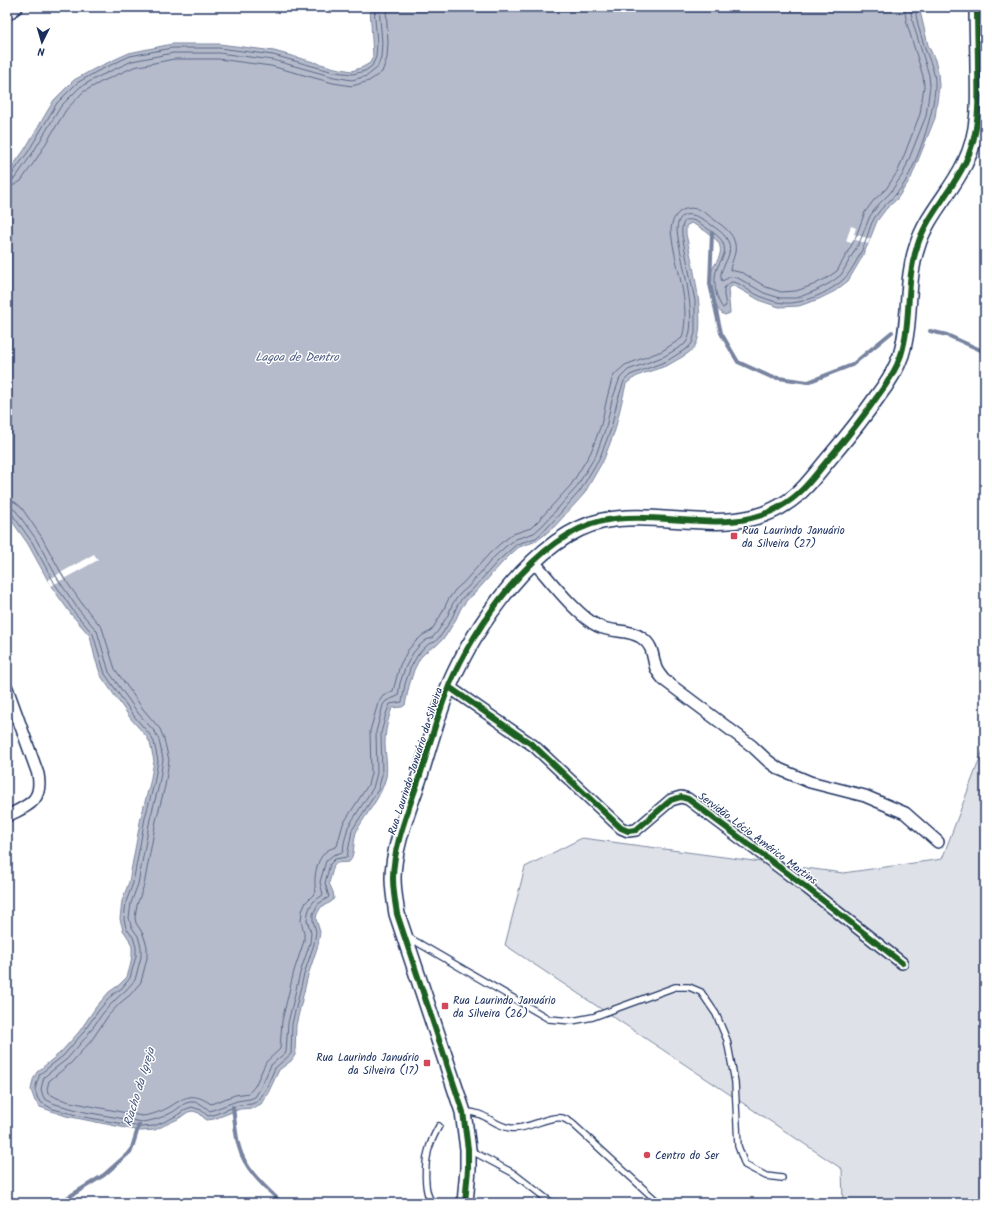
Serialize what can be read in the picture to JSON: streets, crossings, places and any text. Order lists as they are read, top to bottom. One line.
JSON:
{"streets":{"main road":["Rua Laurindo Januário da Silveira"],"street":["Servidão Lócio Américo Martins"]},"crossings":[["Rua Laurindo Januário da Silveira","Servidão Lócio Américo Martins"]],"water":["Lagoa de Dentro","Riacho da Igreja"],"places":{"transit":["Rua Laurindo Januário da Silveira (27)","Rua Laurindo Januário da Silveira (26)","Rua Laurindo Januário da Silveira (17)"],"other":["Centro do Ser"]},"north":"bottom"}
